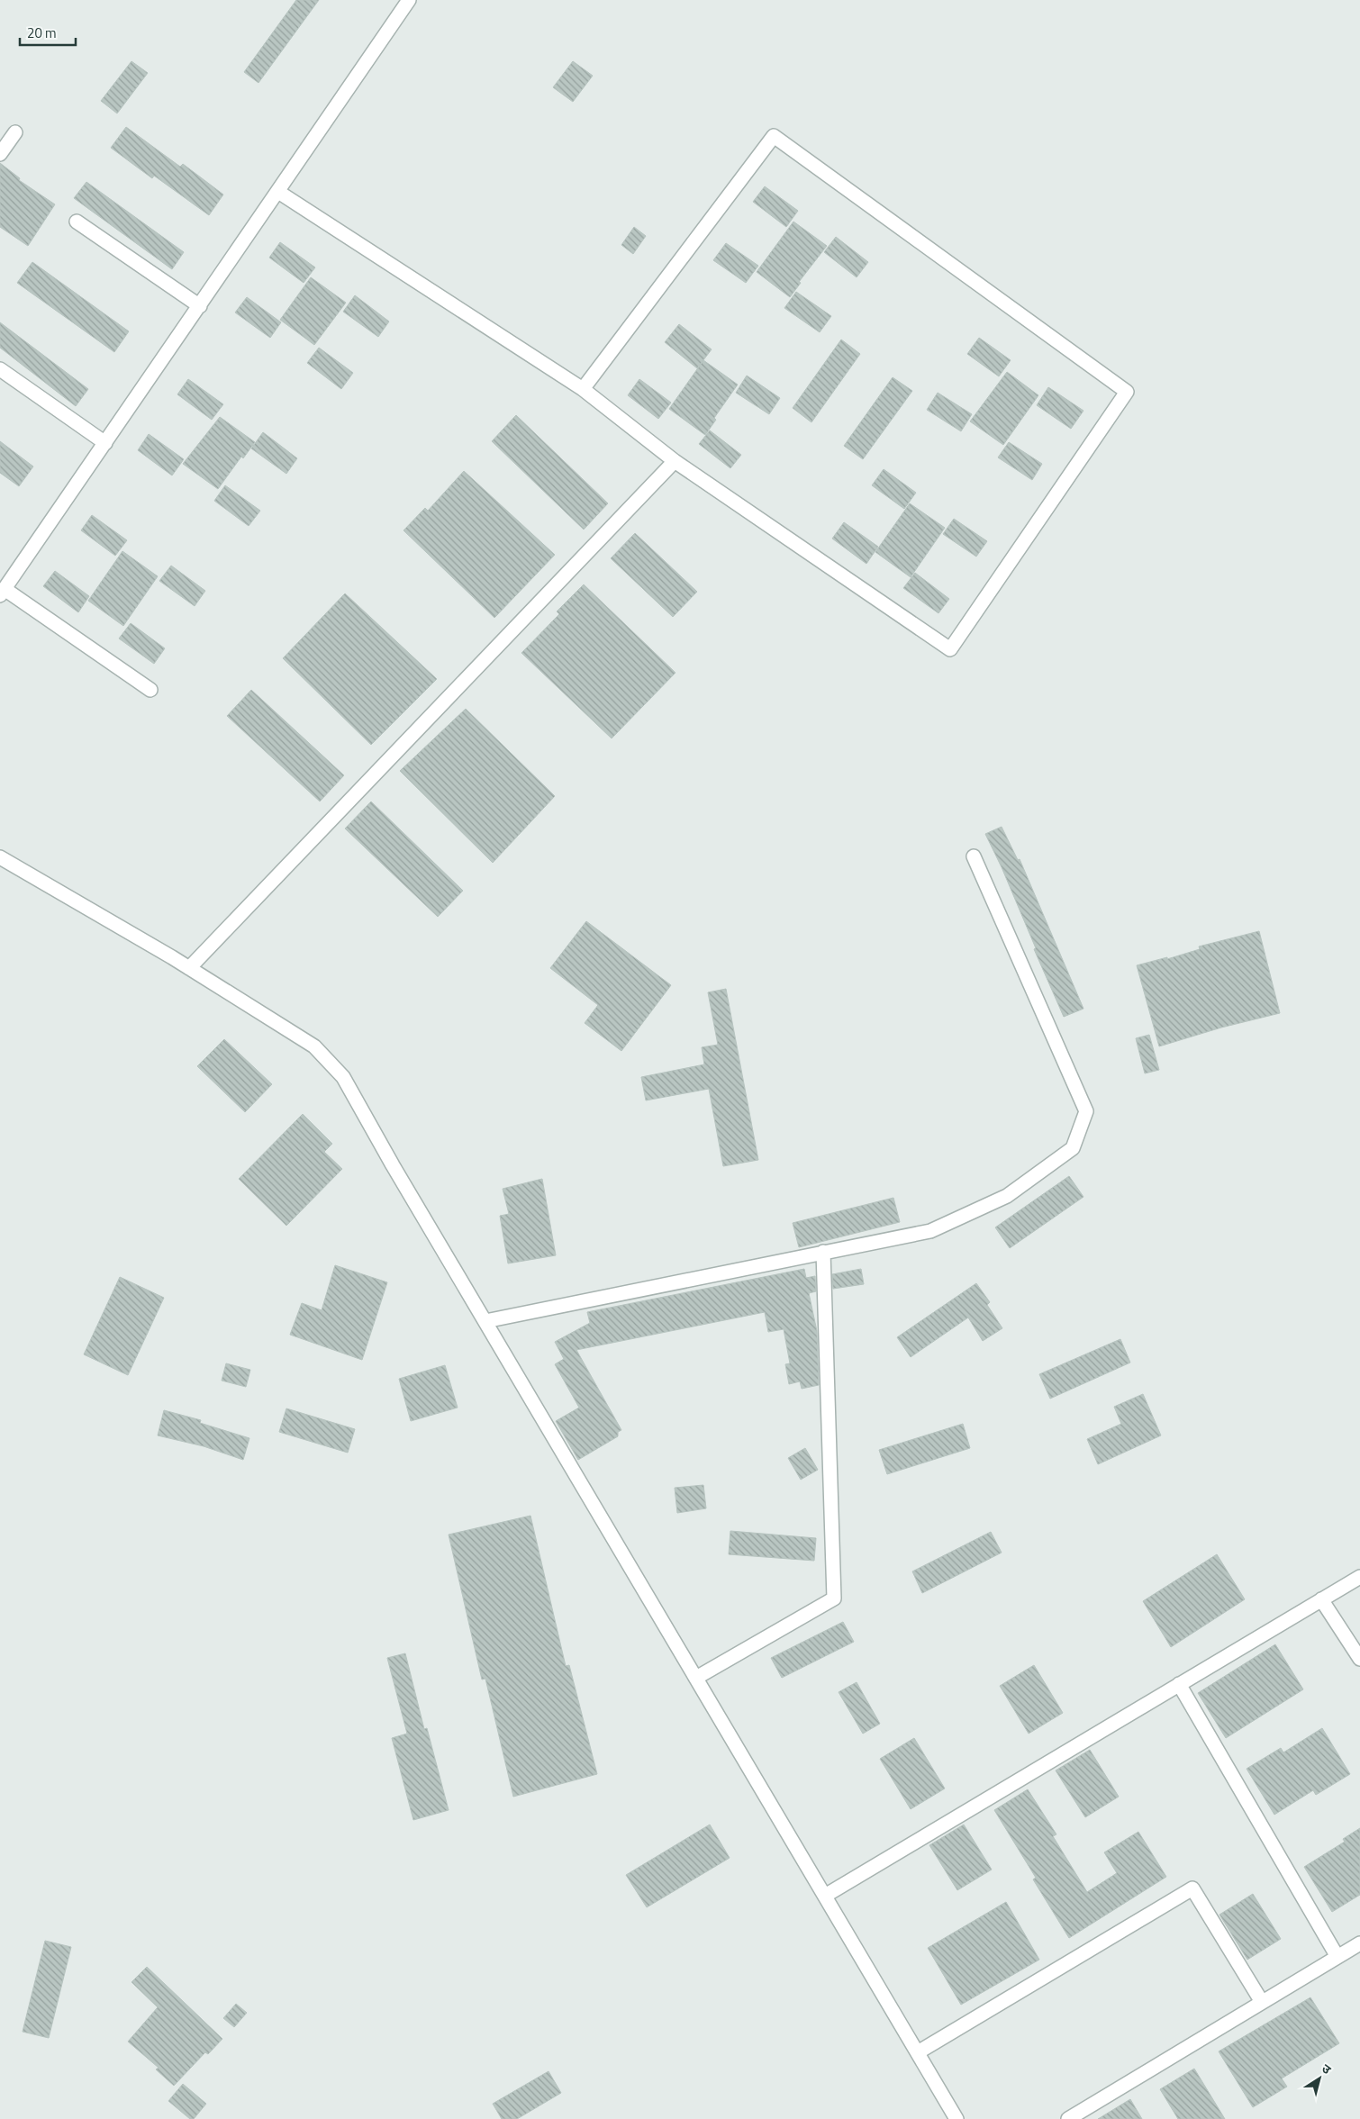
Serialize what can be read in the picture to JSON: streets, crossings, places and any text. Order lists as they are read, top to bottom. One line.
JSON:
{"scale_bar":"20 m","north":"top right"}
